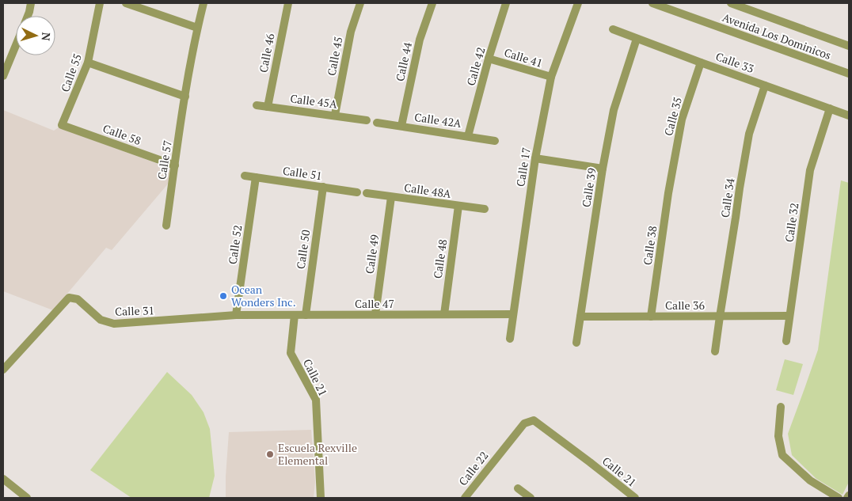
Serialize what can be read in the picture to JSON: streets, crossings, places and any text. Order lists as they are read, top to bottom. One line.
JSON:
{"streets":{"street":["Avenida Los Dominicos","Calle 46","Calle 45","Calle 41","Calle 44","Calle 33","Calle 42","Calle 55","Calle 45A","Calle 35","Calle 42A","Calle 58","Calle 57","Calle 17","Calle 51","Calle 39","Calle 48A","Calle 34","Calle 32","Calle 52","Calle 38","Calle 50","Calle 49","Calle 48","Calle 47","Calle 36","Calle 31","Calle 21","Calle 22"]},"crossings":[["Calle 46","Calle 45A"],["Calle 45","Calle 45A"],["Calle 41","Calle 42"],["Calle 41","Calle 17"],["Calle 44","Calle 42A"],["Calle 33","Calle 35"],["Calle 33","Calle 39"],["Calle 33","Calle 34"],["Calle 33","Calle 32"],["Calle 42","Calle 42A"],["Calle 55","Calle 58"],["Calle 35","Calle 38"],["Calle 58","Calle 57"],["Calle 17","Calle 47"],["Calle 51","Calle 52"],["Calle 51","Calle 50"],["Calle 39","Calle 36"],["Calle 48A","Calle 49"],["Calle 48A","Calle 48"],["Calle 34","Calle 36"],["Calle 32","Calle 36"],["Calle 52","Calle 47"],["Calle 52","Calle 31"],["Calle 38","Calle 36"],["Calle 50","Calle 47"],["Calle 49","Calle 47"],["Calle 48","Calle 47"],["Calle 47","Calle 31"],["Calle 47","Calle 21"],["Calle 21","Calle 22"]],"places":["Ocean Wonders Inc.","Escuela Rexville Elemental"],"north":"right"}
